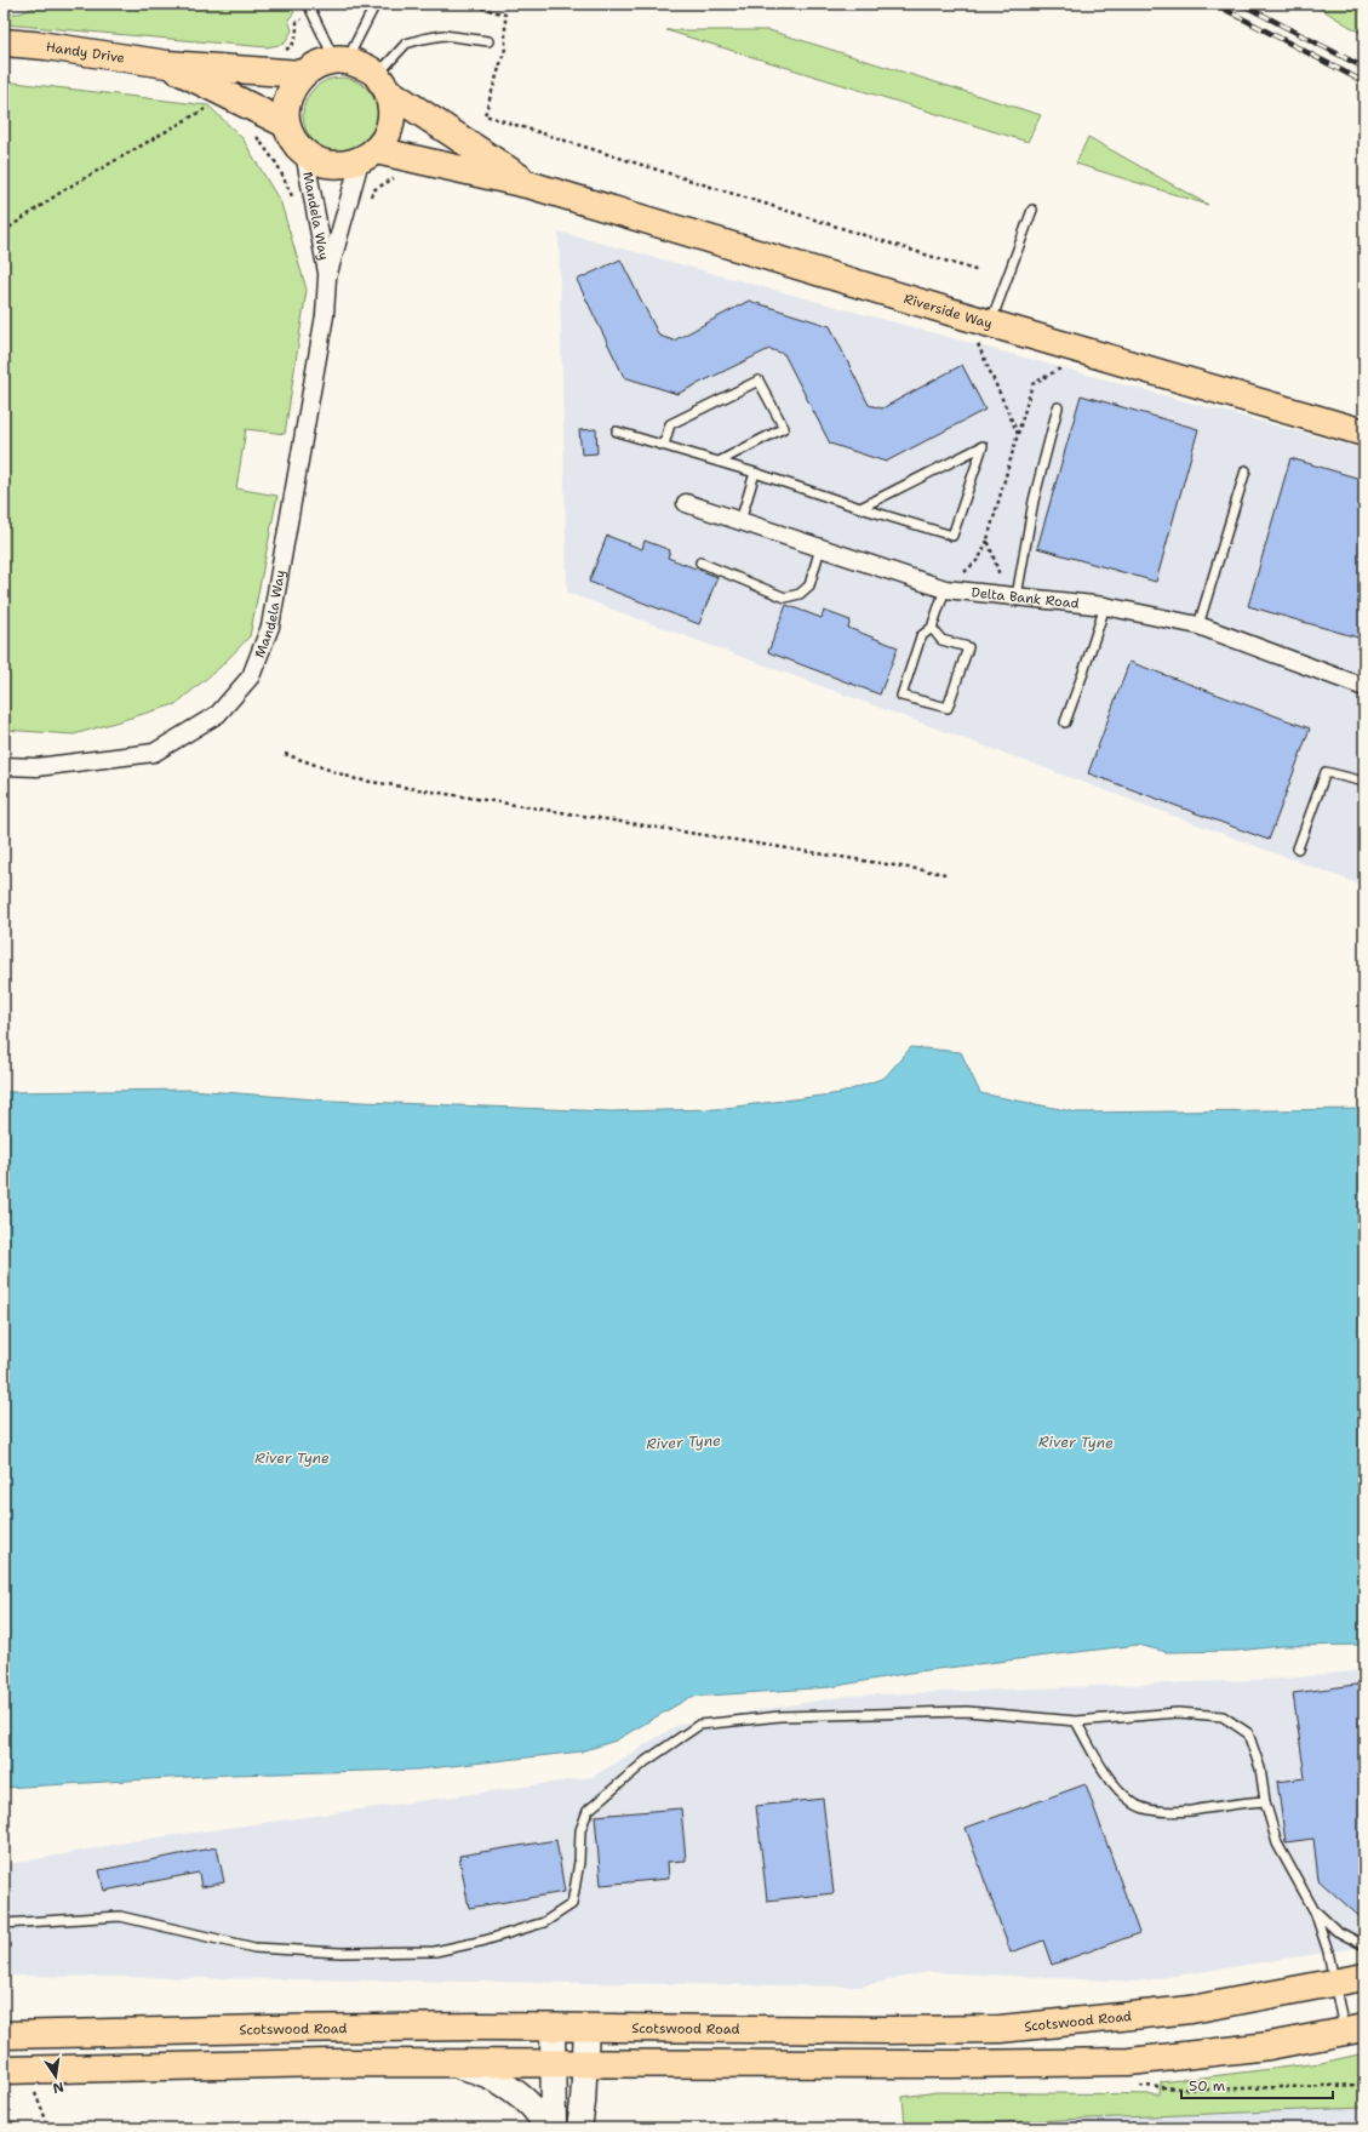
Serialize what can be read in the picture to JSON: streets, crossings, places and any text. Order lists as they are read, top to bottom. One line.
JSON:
{"streets":{"main road":["Handy Drive","Riverside Way","Scotswood Road"],"street":["Mandela Way","Delta Bank Road"]},"water":["River Tyne"],"scale_bar":"50 m","north":"bottom"}
